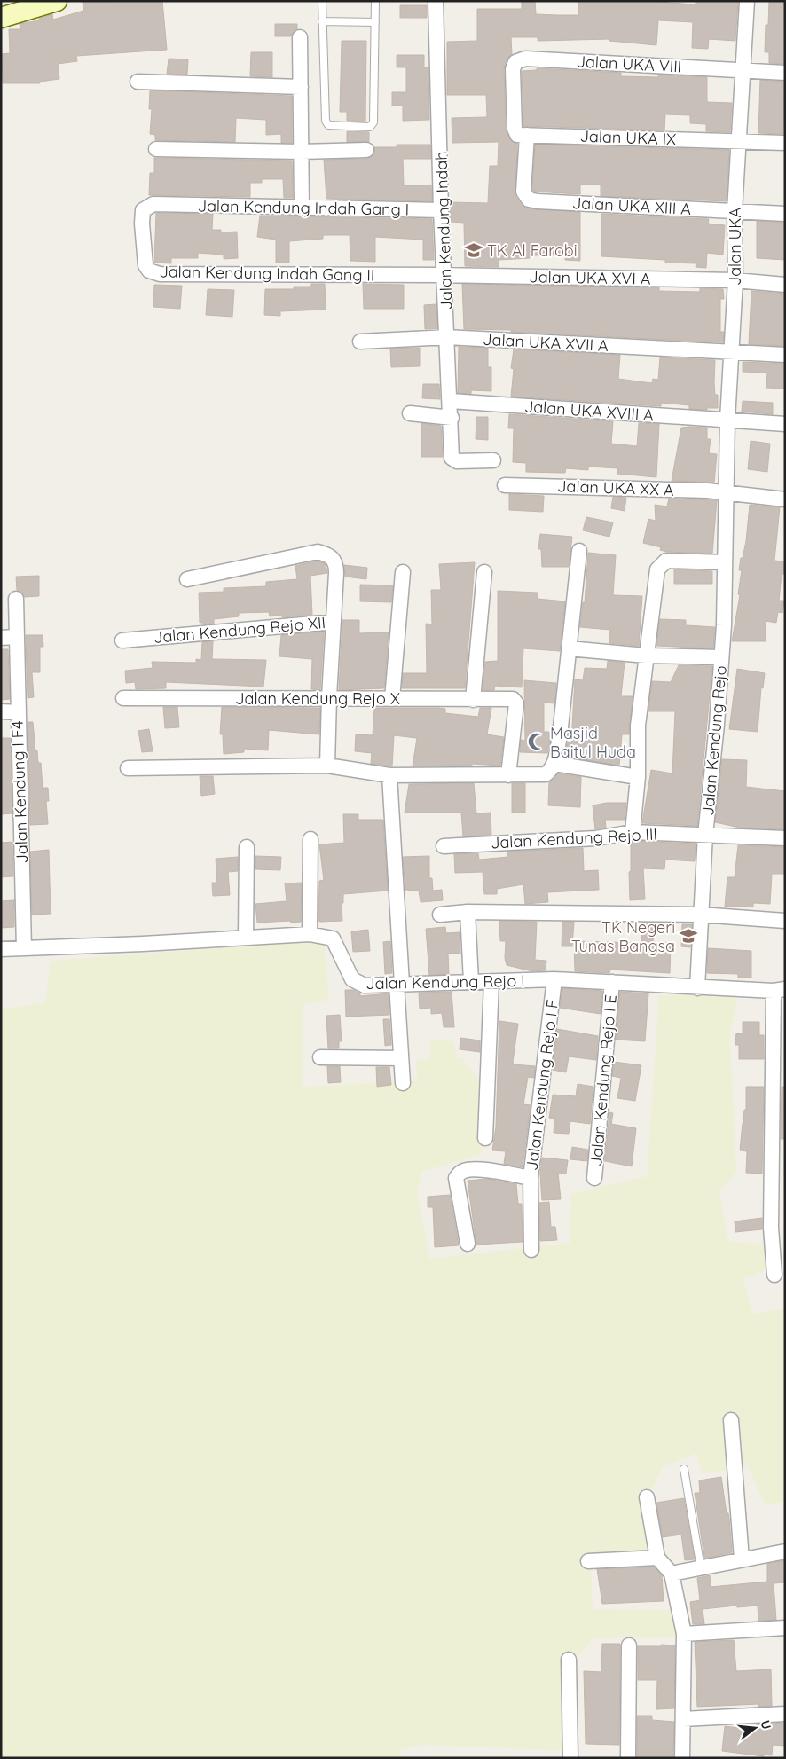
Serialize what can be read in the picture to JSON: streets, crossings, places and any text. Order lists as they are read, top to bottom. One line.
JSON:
{"streets":{"street":["Jalan UKA VIII","Jalan UKA IX","Jalan UKA XIII A","Jalan Kendung Indah Gang I","Jalan Kendung Indah","Jalan UKA","Jalan Kendung Indah Gang II","Jalan UKA XVI A","Jalan UKA XVII A","Jalan UKA XVIII A","Jalan UKA XX A","Jalan Kendung Rejo XII","Jalan Kendung Rejo X","Jalan Kendung Rejo","Jalan Kendung I F4","Jalan Kendung Rejo III","Jalan Kendung Rejo I","Jalan Kendung Rejo I E","Jalan Kendung Rejo I F"]},"crossings":[["Jalan UKA VIII","Jalan UKA IX"],["Jalan UKA VIII","Jalan UKA XIII A"],["Jalan UKA VIII","Jalan UKA"],["Jalan UKA IX","Jalan UKA XIII A"],["Jalan UKA IX","Jalan UKA"],["Jalan UKA XIII A","Jalan UKA"],["Jalan Kendung Indah Gang I","Jalan Kendung Indah"],["Jalan Kendung Indah Gang I","Jalan Kendung Indah Gang II"],["Jalan Kendung Indah","Jalan Kendung Indah Gang II"],["Jalan Kendung Indah","Jalan UKA XVI A"],["Jalan Kendung Indah","Jalan UKA XVII A"],["Jalan Kendung Indah","Jalan UKA XVIII A"],["Jalan UKA","Jalan UKA XVI A"],["Jalan UKA","Jalan UKA XVII A"],["Jalan UKA","Jalan UKA XVIII A"],["Jalan UKA","Jalan UKA XX A"],["Jalan UKA","Jalan Kendung Rejo"],["Jalan Kendung Indah Gang II","Jalan UKA XVI A"],["Jalan UKA XX A","Jalan Kendung Rejo"],["Jalan Kendung Rejo XII","Jalan Kendung Rejo X"],["Jalan Kendung Rejo","Jalan Kendung Rejo III"],["Jalan Kendung Rejo","Jalan Kendung Rejo I"],["Jalan Kendung I F4","Jalan Kendung Rejo I"],["Jalan Kendung Rejo I","Jalan Kendung Rejo I E"],["Jalan Kendung Rejo I","Jalan Kendung Rejo I F"]],"places":{"school or university":["TK Al Farobi","TK Negeri Tunas Bangsa"],"mosque":["Masjid Baitul Huda"]},"north":"right"}
